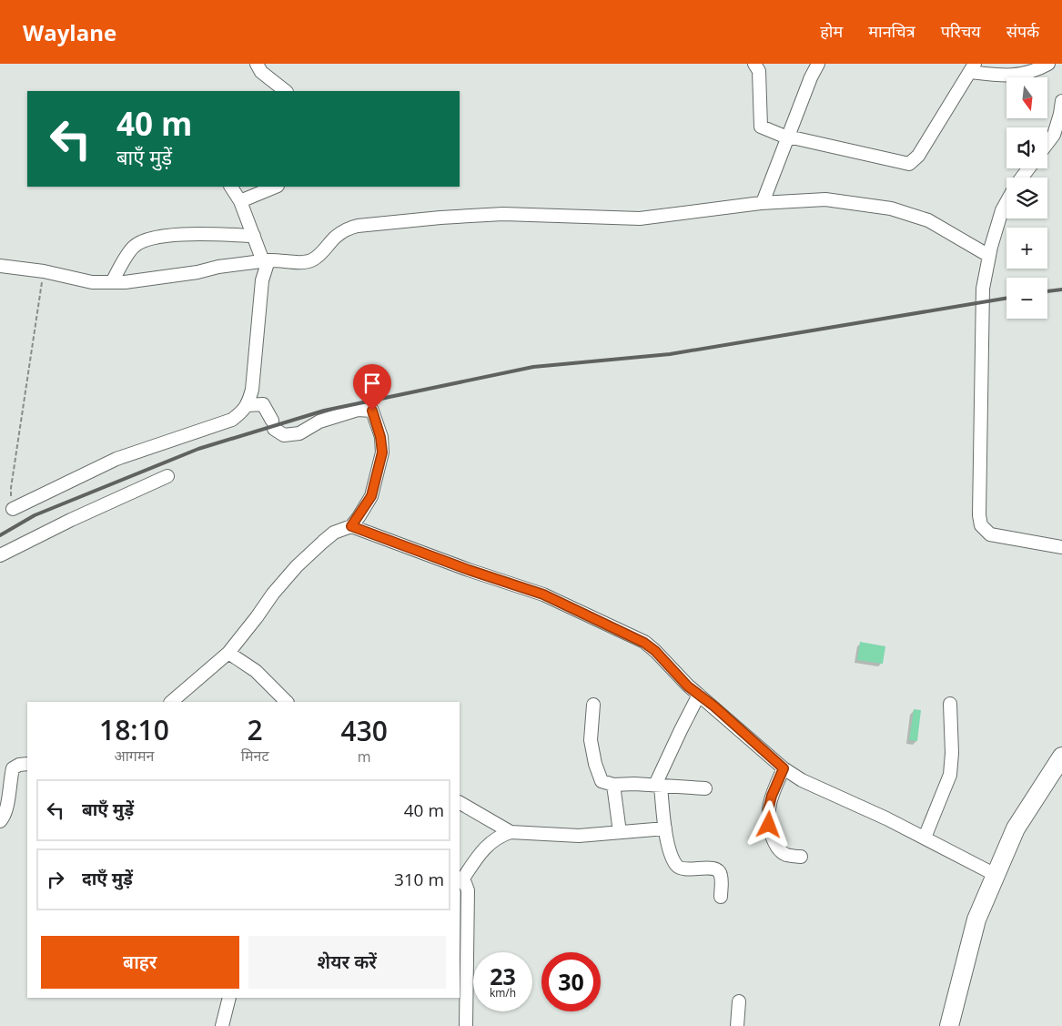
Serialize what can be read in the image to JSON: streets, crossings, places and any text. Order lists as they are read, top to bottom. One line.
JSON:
{"north":"bottom","page":{"header":"Waylane","nav":["होम","मानचित्र","परिचय","संपर्क"],"map_buttons":["+","−"],"turn":["40 m","बाएँ मुड़ें"],"eta":["18:10","आगमन","2","मिनट","430","m"],"list":[{"name":"बाएँ मुड़ें","value":"40 m"},{"name":"दाएँ मुड़ें","value":"310 m"}],"buttons":["बाहर","शेयर करें"],"speed":"23 km/h","limit":"30"}}
